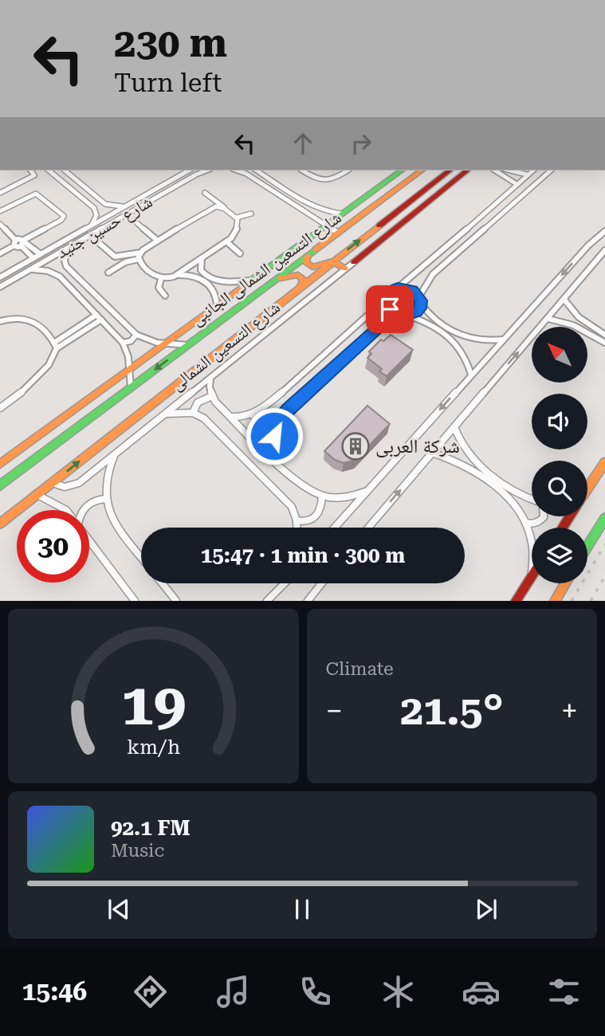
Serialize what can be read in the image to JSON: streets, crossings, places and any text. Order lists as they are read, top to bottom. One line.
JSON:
{"streets":{"main road":["شارع التسعين الشمالى الجانبى","شارع التسعين الشمالى"],"street":["شارع حسين جنيد"]},"places":{"building":["شركة العربى"]},"north":"top left","page":{"turn":["230 m","Turn left"],"limit":"30","trip":"15:47 · 1 min · 300 m","tile":"Climate","heat":["−","21.5°","+"],"song":["92.1 FM","Music"],"tabs":"15:46","gauge":["19","km/h"]}}
